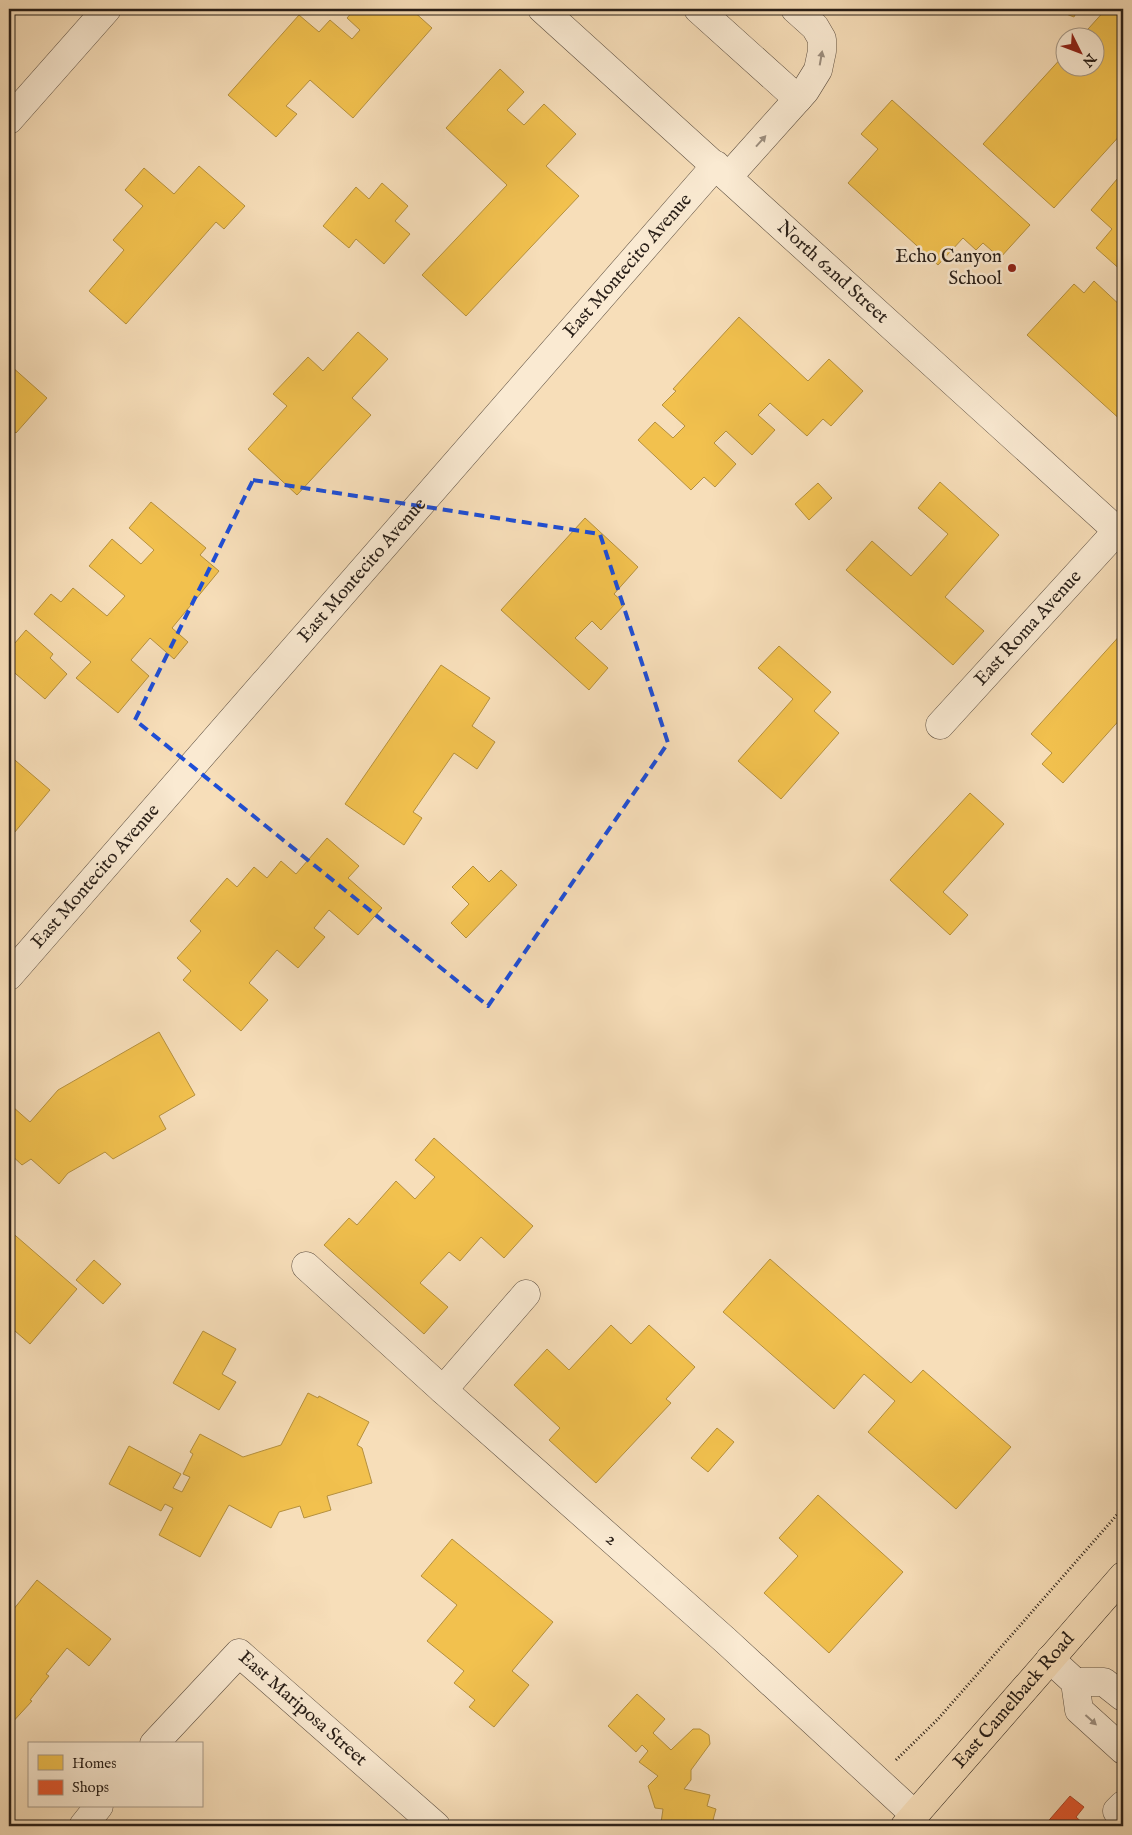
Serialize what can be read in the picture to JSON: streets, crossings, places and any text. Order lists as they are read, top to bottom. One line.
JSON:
{"streets":{"main road":["East Camelback Road"],"street":["East Montecito Avenue","North 62nd Street","East Roma Avenue","2","East Mariposa Street"]},"crossings":[["East Montecito Avenue","North 62nd Street"],["North 62nd Street","East Roma Avenue"],["2","East Camelback Road"]],"places":["Echo Canyon School"],"legend":["Homes","Shops"],"north":"bottom right"}
